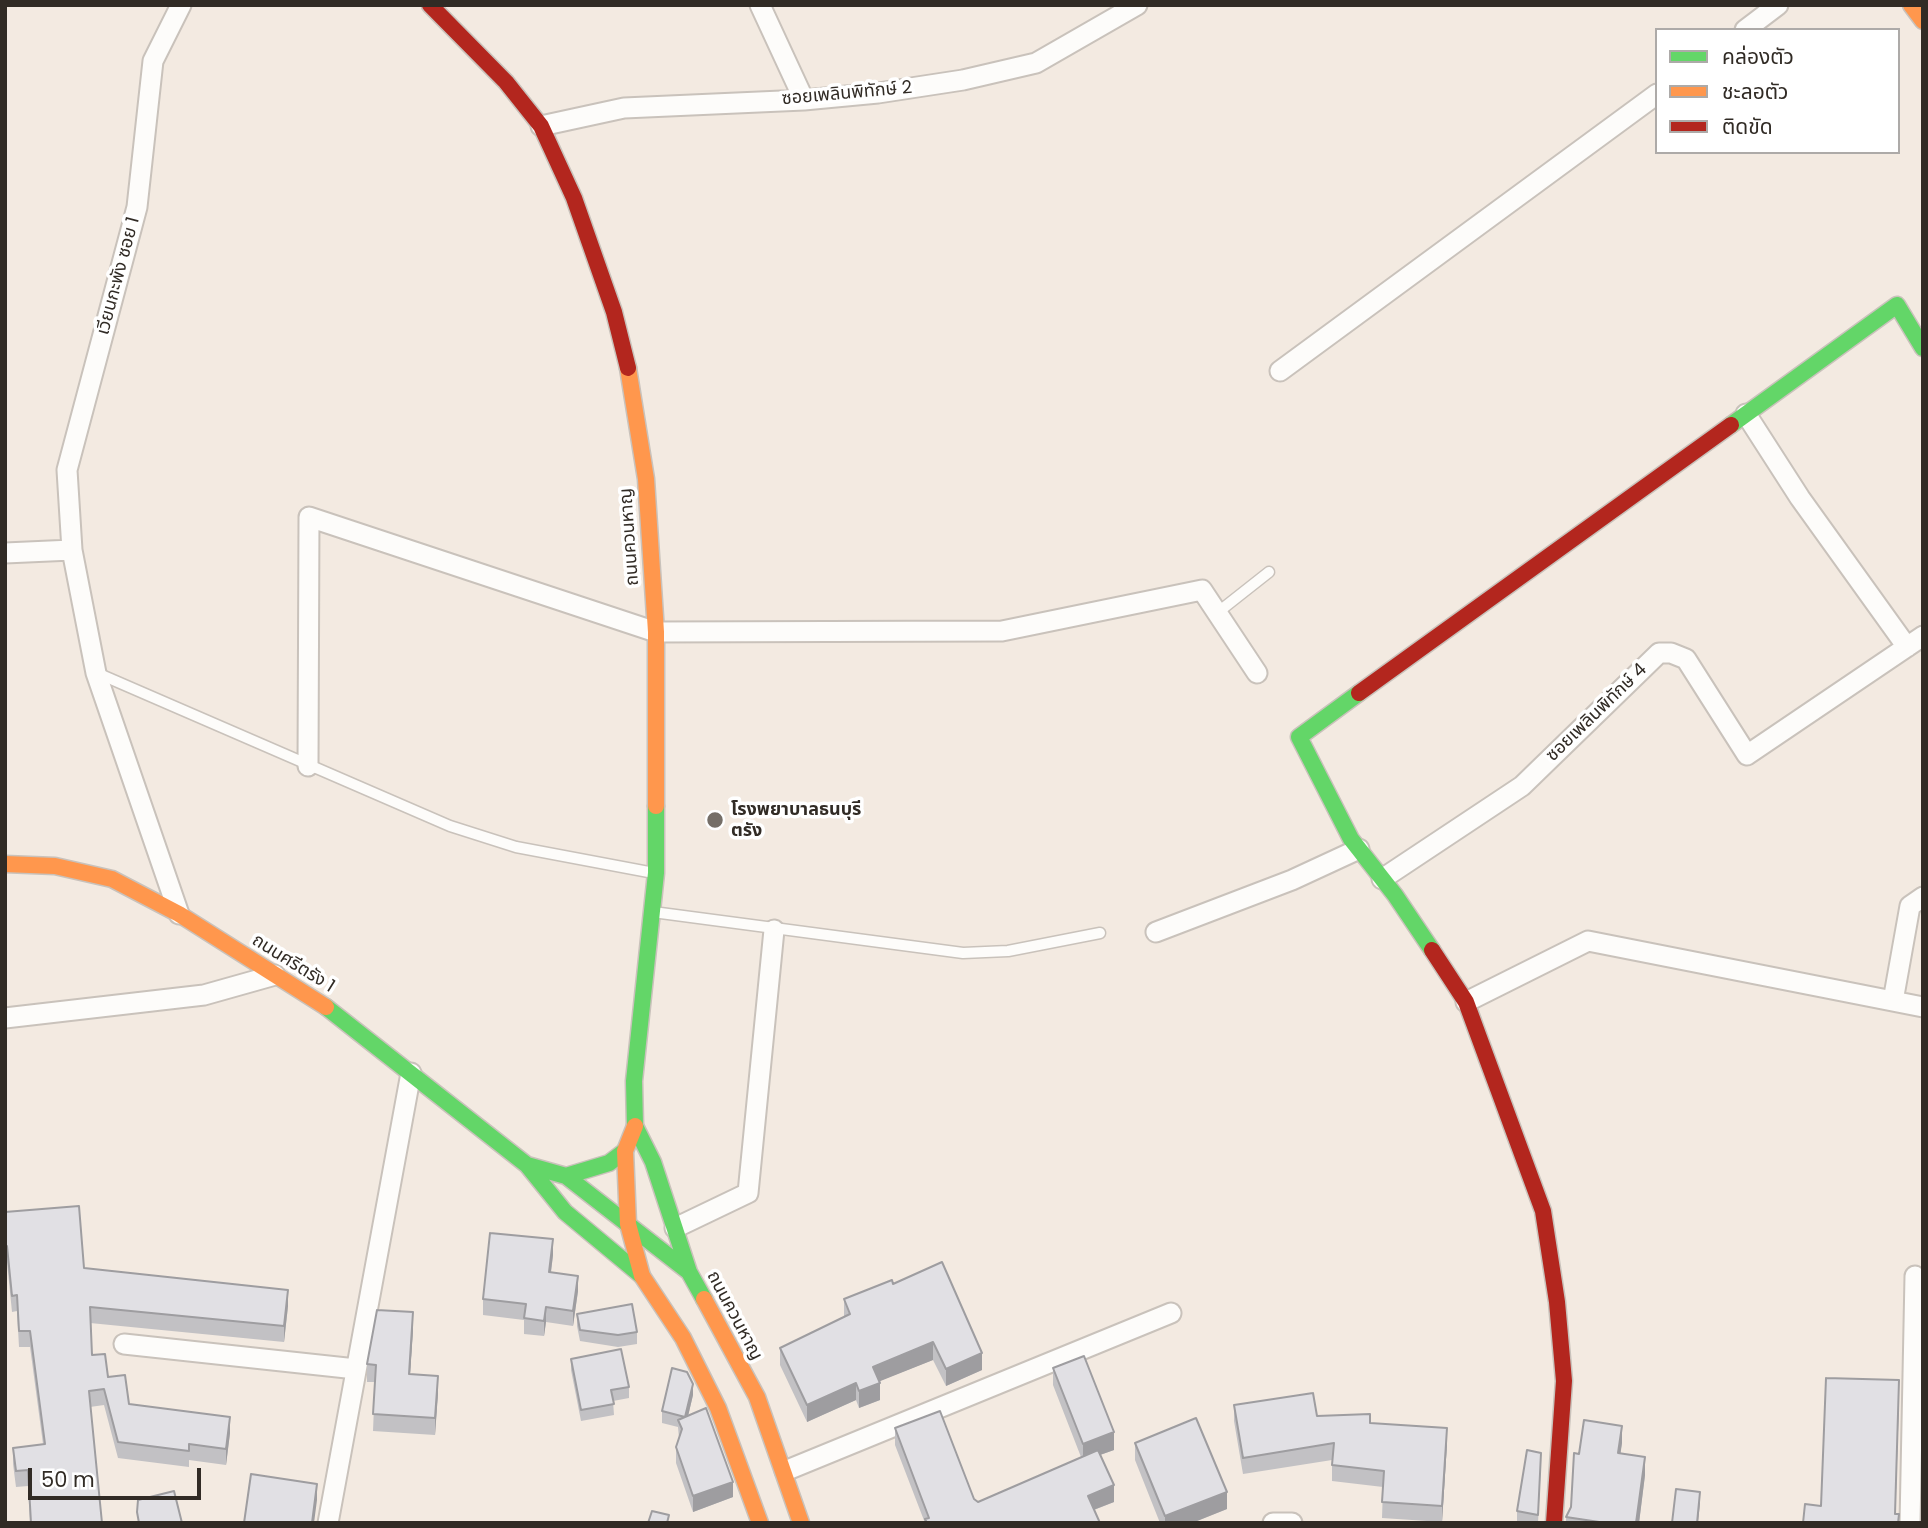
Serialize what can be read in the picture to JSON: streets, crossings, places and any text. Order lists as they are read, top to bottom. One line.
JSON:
{"streets":{"street":["ซอยเพลินพิทักษ์ 2","เวียนกะพัง ซอย 1","ถนนควนหาญ","ซอยเพลินพิทักษ์ 4","ถนนศรีตรัง 1"]},"crossings":[["ซอยเพลินพิทักษ์ 2","ถนนควนหาญ"],["เวียนกะพัง ซอย 1","ถนนศรีตรัง 1"],["ถนนควนหาญ","ถนนศรีตรัง 1"]],"places":["โรงพยาบาลธนบุรี ตรัง"],"legend":["คล่องตัว","ชะลอตัว","ติดขัด"],"scale_bar":"50 m"}
